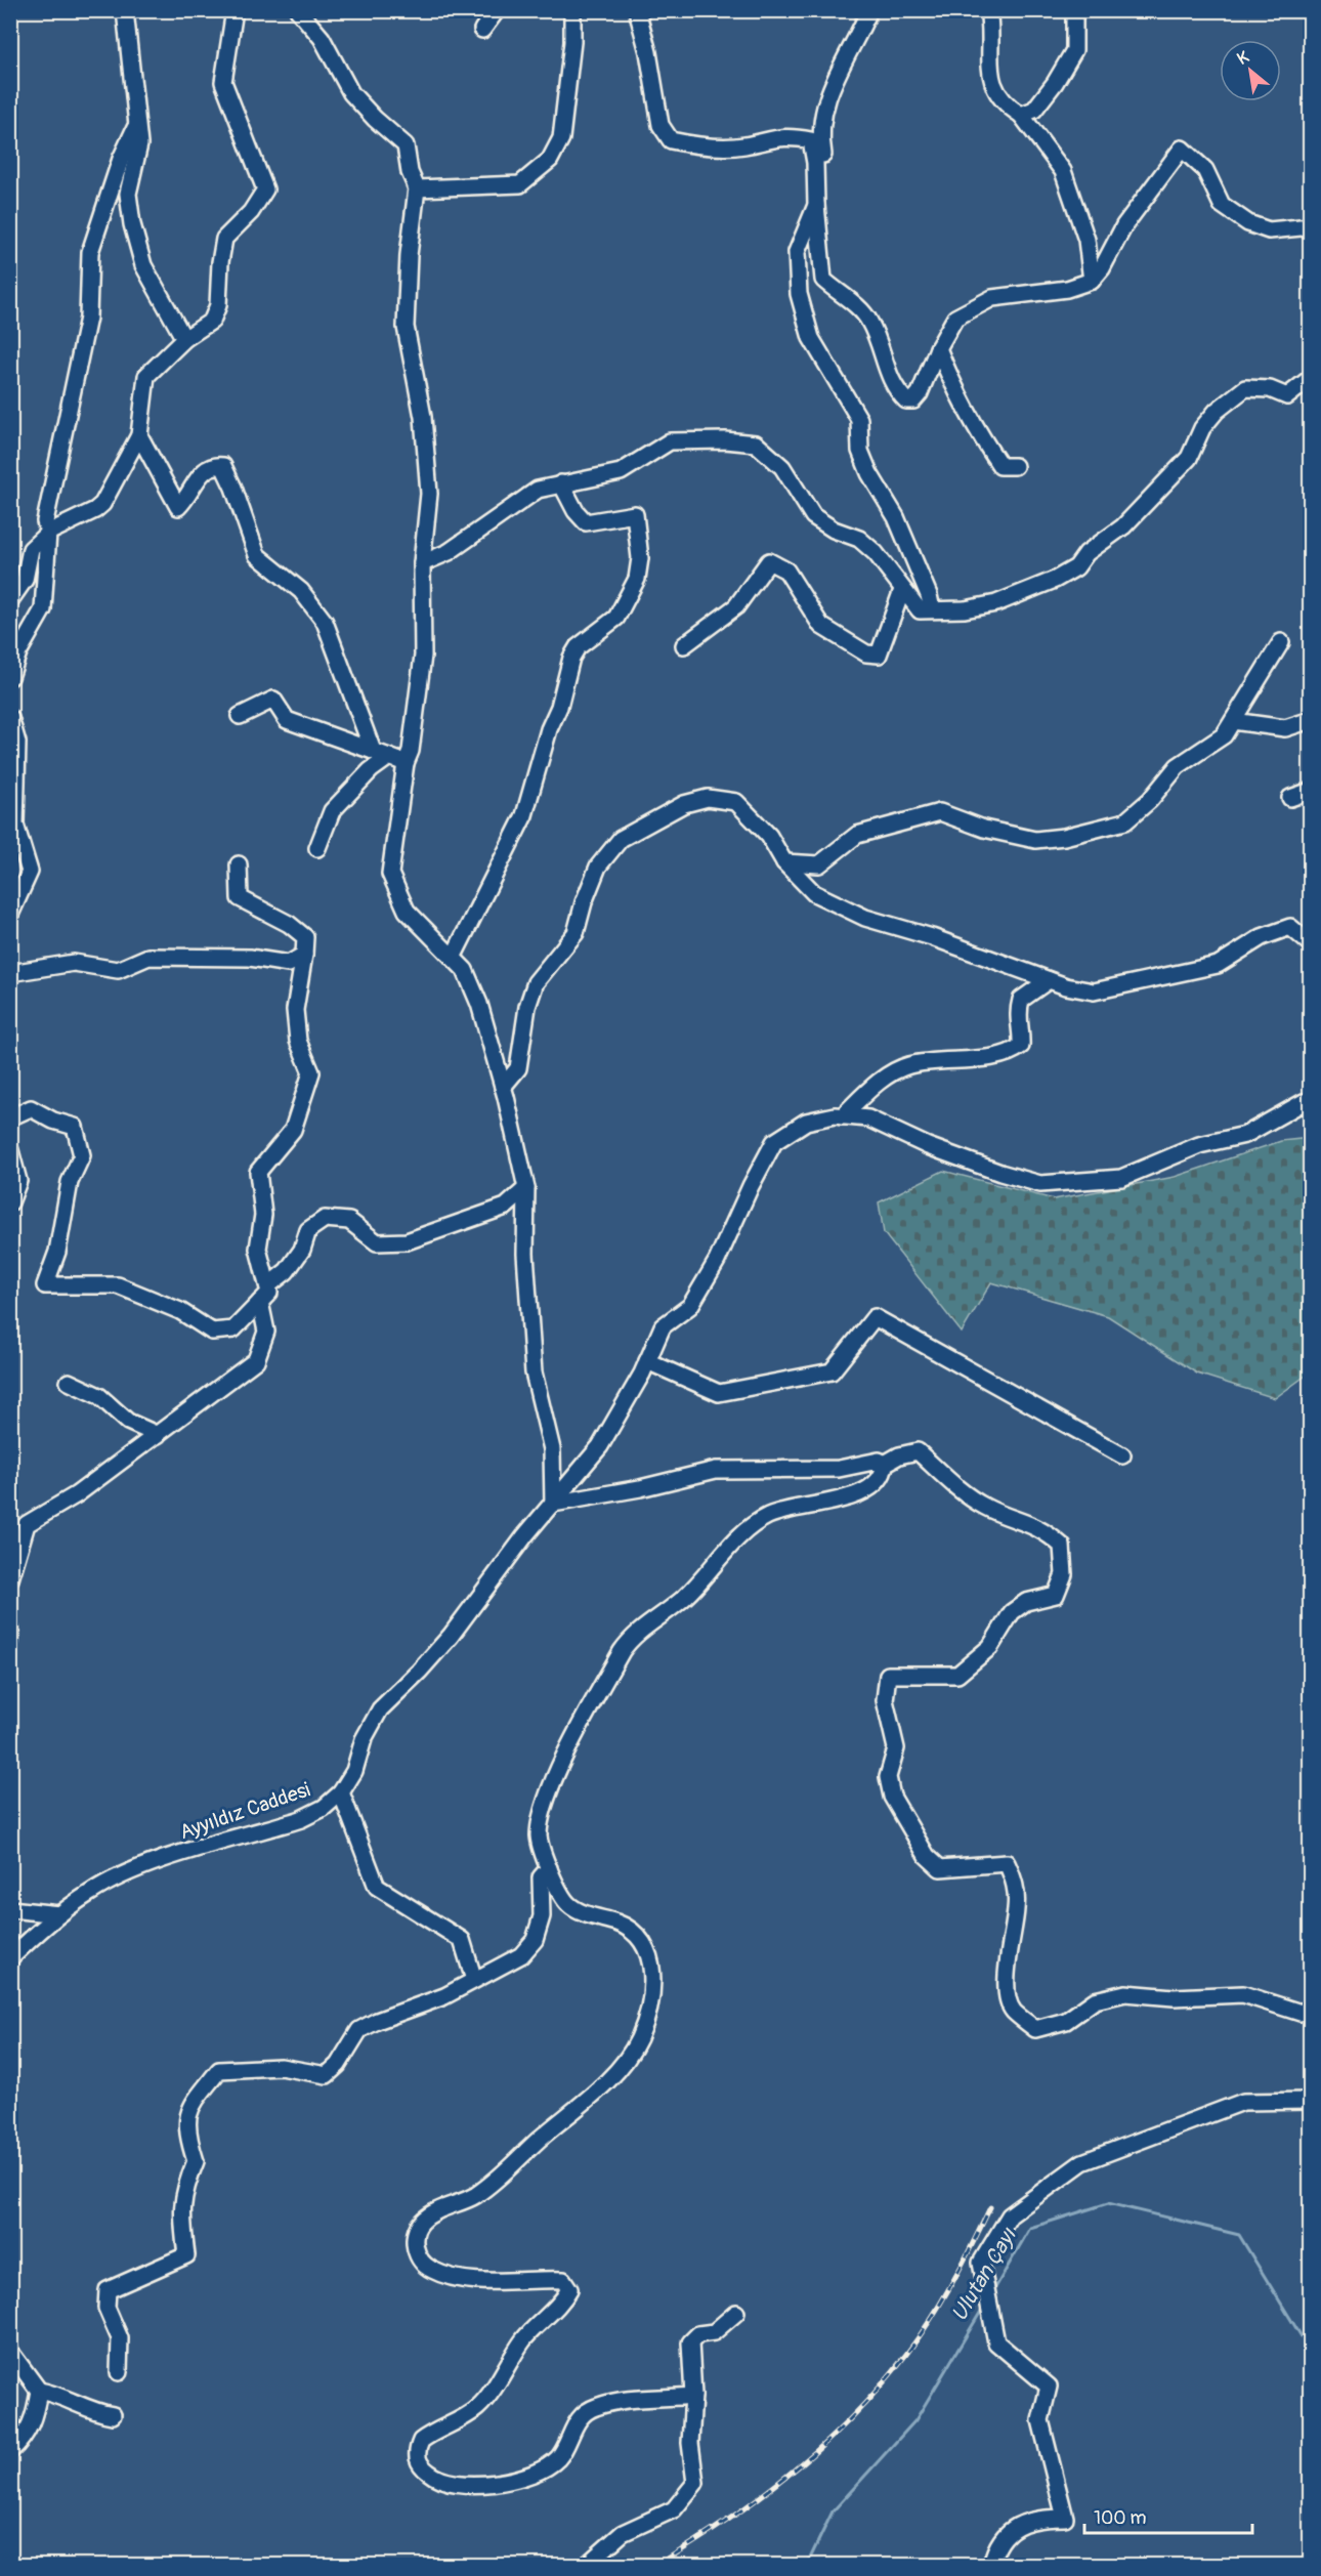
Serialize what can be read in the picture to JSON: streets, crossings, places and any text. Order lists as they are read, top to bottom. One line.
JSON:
{"streets":{"street":["Ayyıldız Caddesi"]},"water":["Ulutan Çayı"],"scale_bar":"100 m","north":"top left"}
